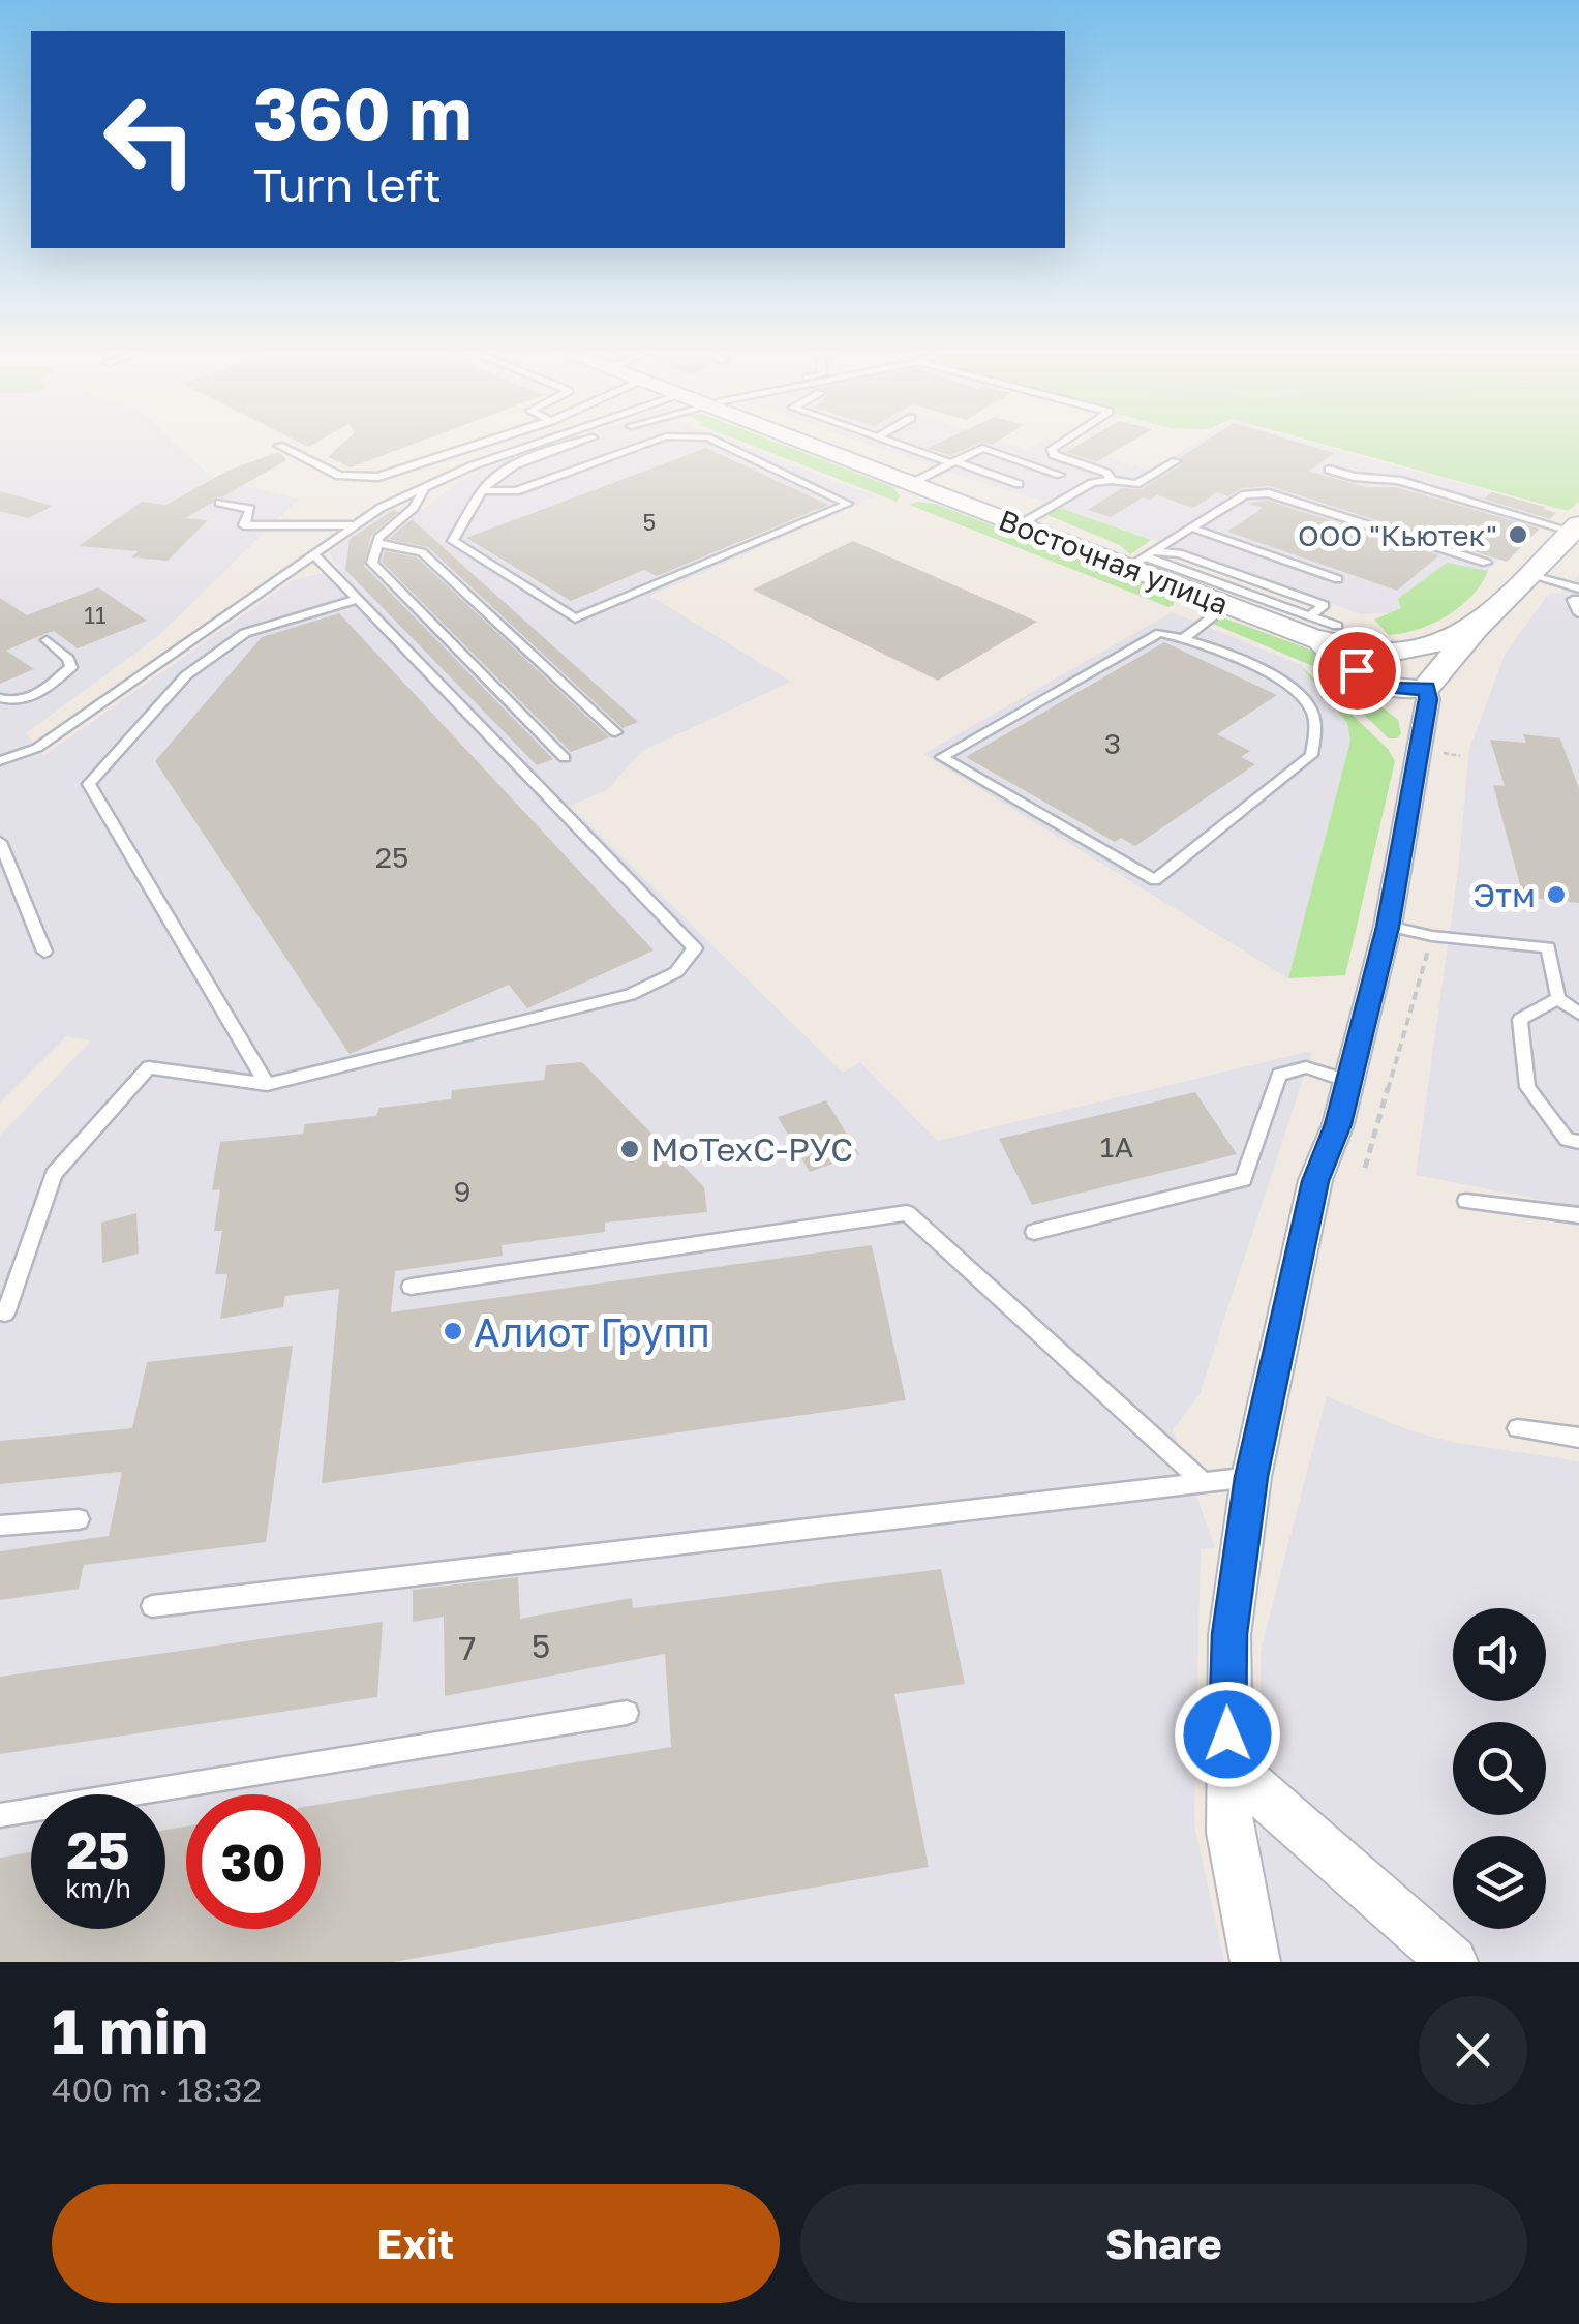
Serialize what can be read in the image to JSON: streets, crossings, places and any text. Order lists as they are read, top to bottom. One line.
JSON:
{"streets":{"street":["Восточная улица"]},"places":["ООО \"Кьютек\"","Этм","МоТехС-РУС","Алиот Групп"],"house_numbers":["5","11","3","25","1А","9","5","7"],"page":{"turn":["360 m","Turn left"],"speed":"25 km/h","limit":"30","heading":["1 min","400 m · 18:32"],"buttons":["Exit","Share"]}}
